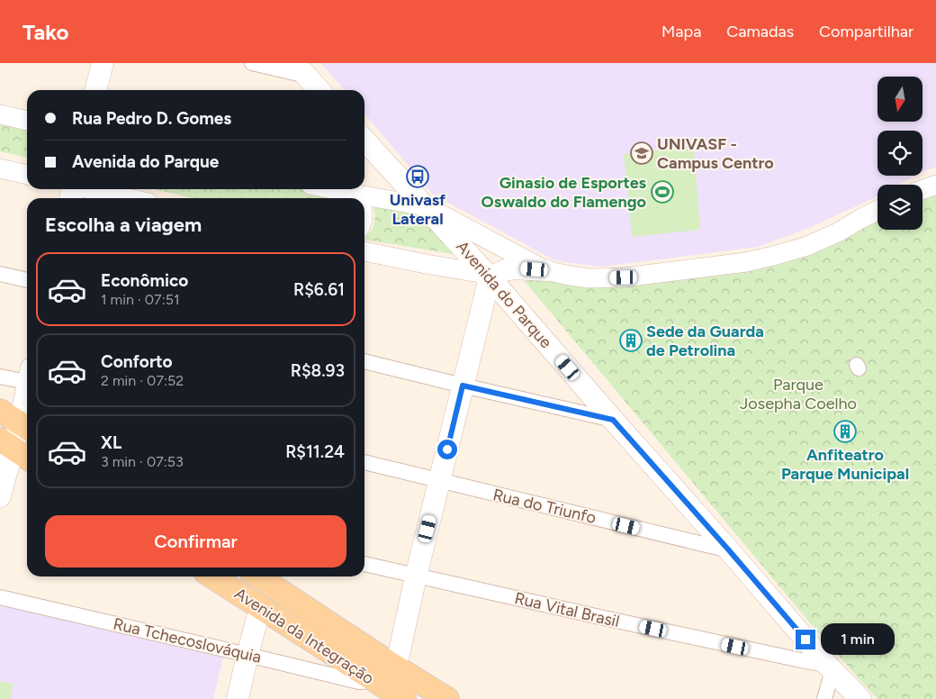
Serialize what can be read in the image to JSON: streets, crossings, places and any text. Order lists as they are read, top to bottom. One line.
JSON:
{"streets":{"main road":["Avenida do Parque","Avenida da Integração"],"street":["Rua do Triunfo","Rua Vital Brasil","Rua Tchecoslováquia"]},"crossings":[["Avenida do Parque","Rua do Triunfo"],["Avenida do Parque","Rua Vital Brasil"],["Avenida da Integração","Rua Tchecoslováquia"]],"parks":["Parque Josepha Coelho"],"places":{"school or university":["UNIVASF - Campus Centro"],"bus stop":["Univasf Lateral"],"sports":["Ginasio de Esportes Oswaldo do Flamengo"],"building":["Sede da Guarda de Petrolina","Anfiteatro Parque Municipal"]},"north":"bottom","page":{"header":"Tako","nav":["Mapa","Camadas","Compartilhar"],"banner":["Rua Pedro D. Gomes","Avenida do Parque"],"heading":"Escolha a viagem","list":[{"name":"Econômico","note":"1 min · 07:51","value":"R$6.61"},{"name":"Conforto","note":"2 min · 07:52","value":"R$8.93"},{"name":"XL","note":"3 min · 07:53","value":"R$11.24"}],"buttons":"Confirmar","bubble":"1 min"}}
